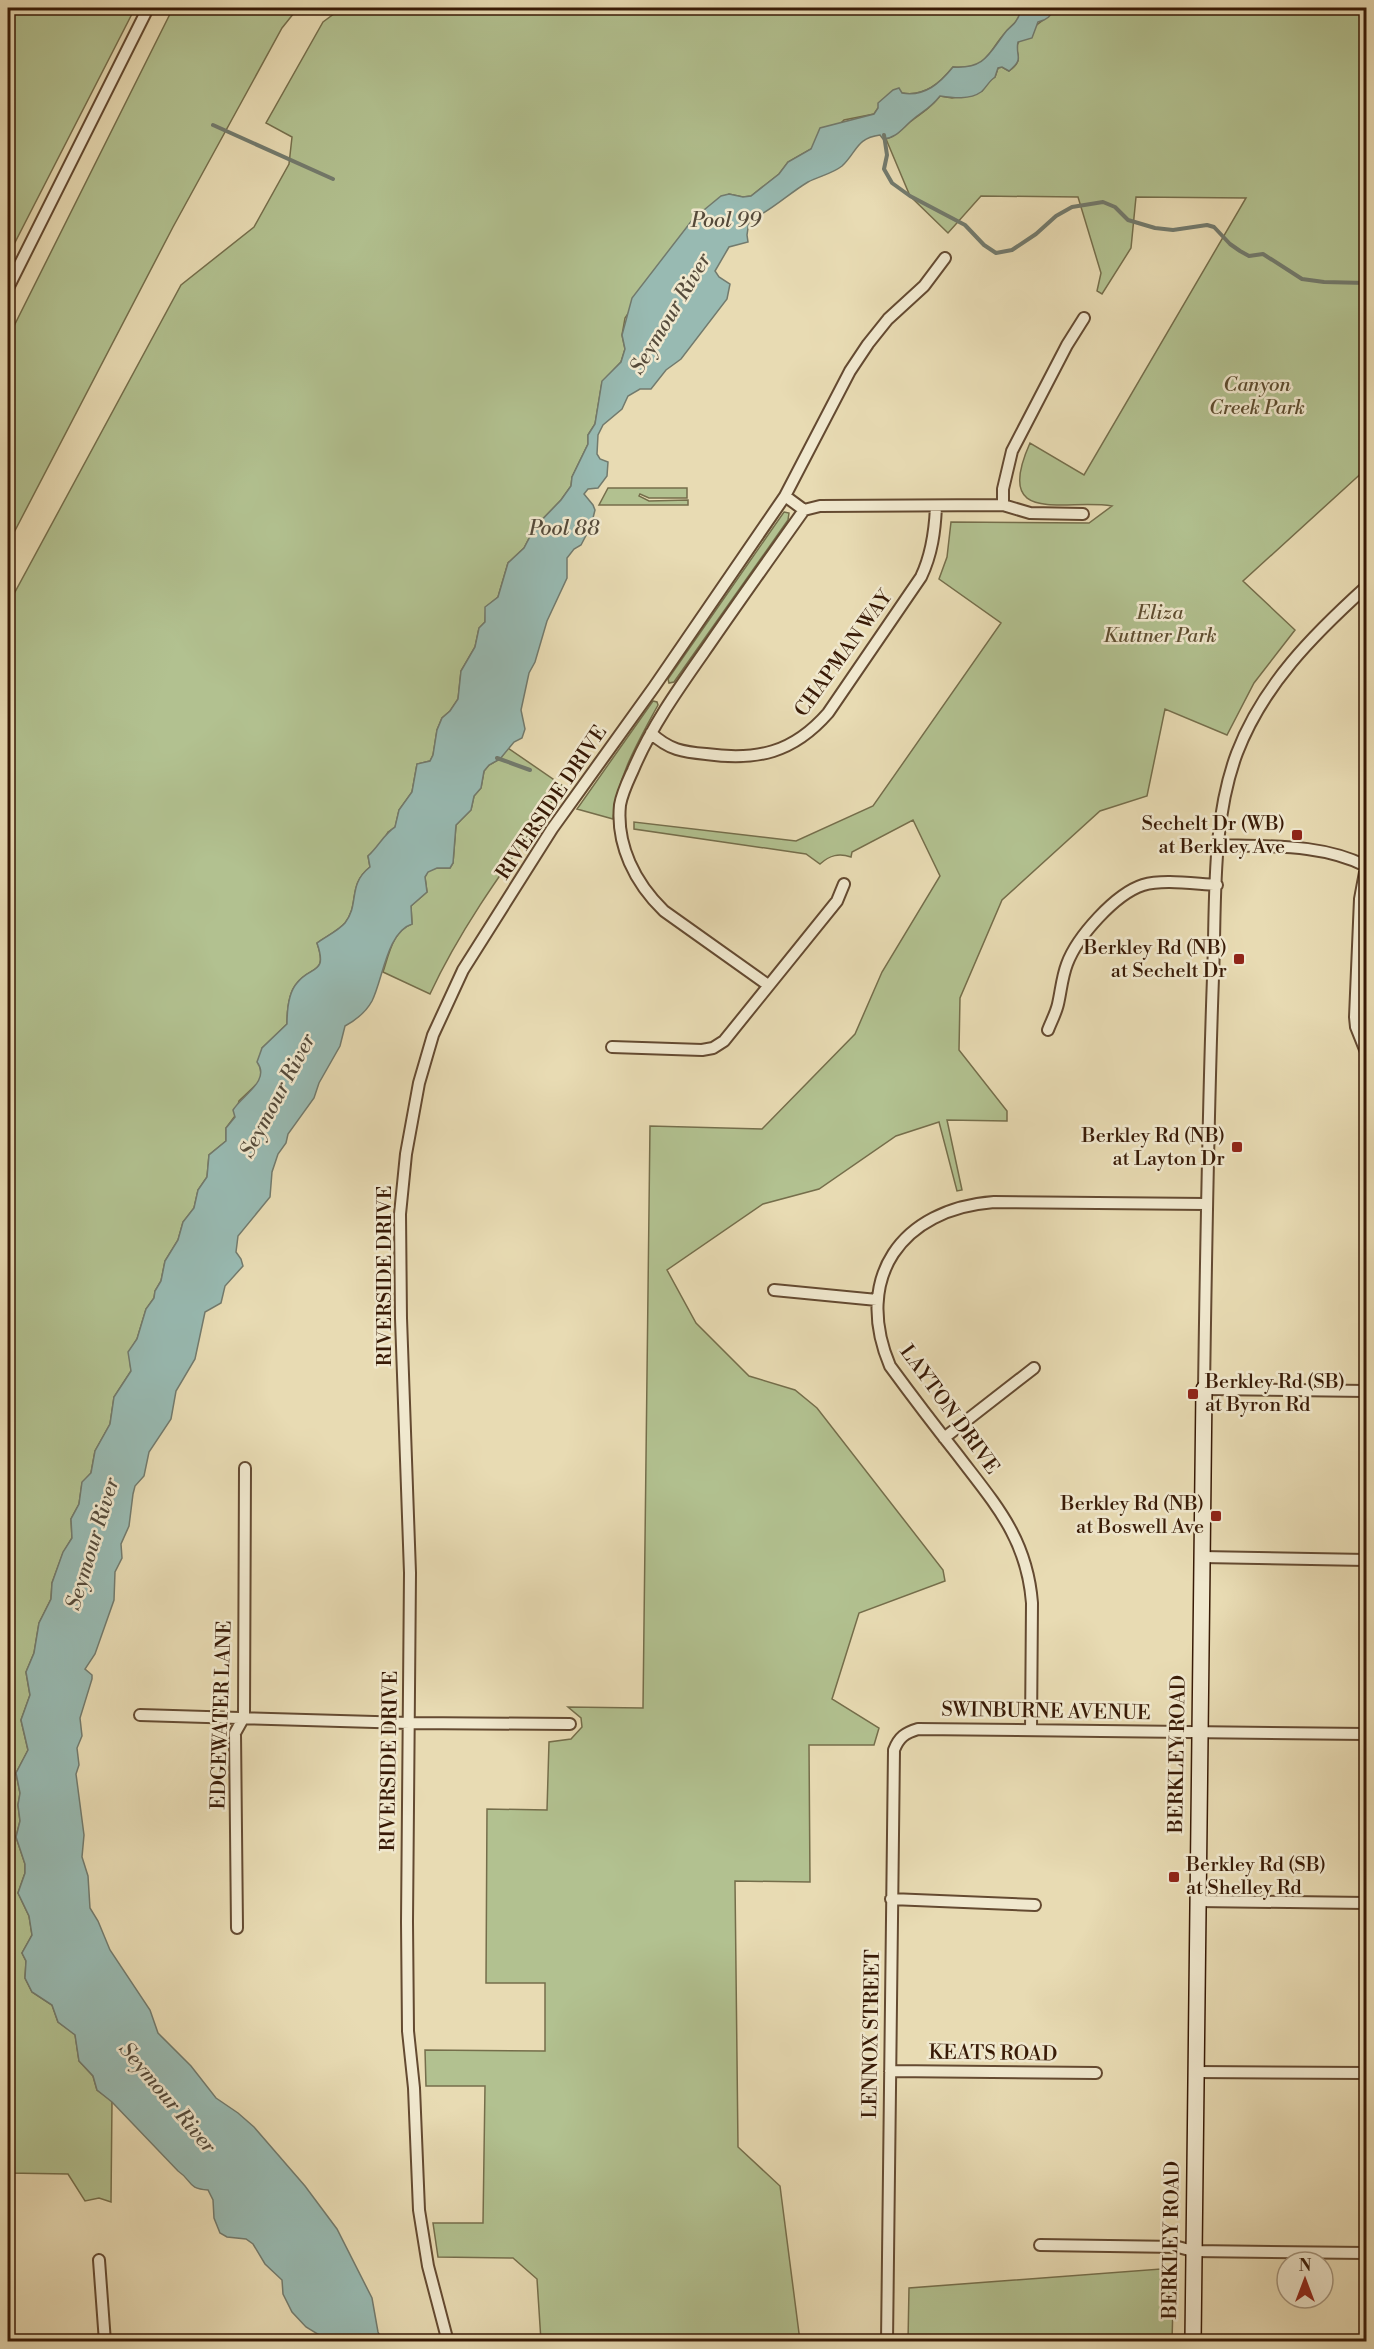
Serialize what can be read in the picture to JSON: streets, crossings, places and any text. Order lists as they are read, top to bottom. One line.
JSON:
{"streets":{"street":["CHAPMAN WAY","RIVERSIDE DRIVE","LAYTON DRIVE","SWINBURNE AVENUE","EDGEWATER LANE","BERKLEY ROAD","LENNOX STREET","KEATS ROAD"]},"crossings":[["LAYTON DRIVE","SWINBURNE AVENUE"],["LAYTON DRIVE","BERKLEY ROAD"],["SWINBURNE AVENUE","BERKLEY ROAD"],["SWINBURNE AVENUE","LENNOX STREET"],["LENNOX STREET","KEATS ROAD"]],"water":["Pool 99","Seymour River","Pool 88"],"parks":["Canyon Creek Park","Eliza Kuttner Park"],"places":{"transit":["Sechelt Dr (WB) at Berkley Ave","Berkley Rd (NB) at Sechelt Dr","Berkley Rd (NB) at Layton Dr","Berkley Rd (SB) at Byron Rd","Berkley Rd (NB) at Boswell Ave","Berkley Rd (SB) at Shelley Rd"]},"north":"top"}
